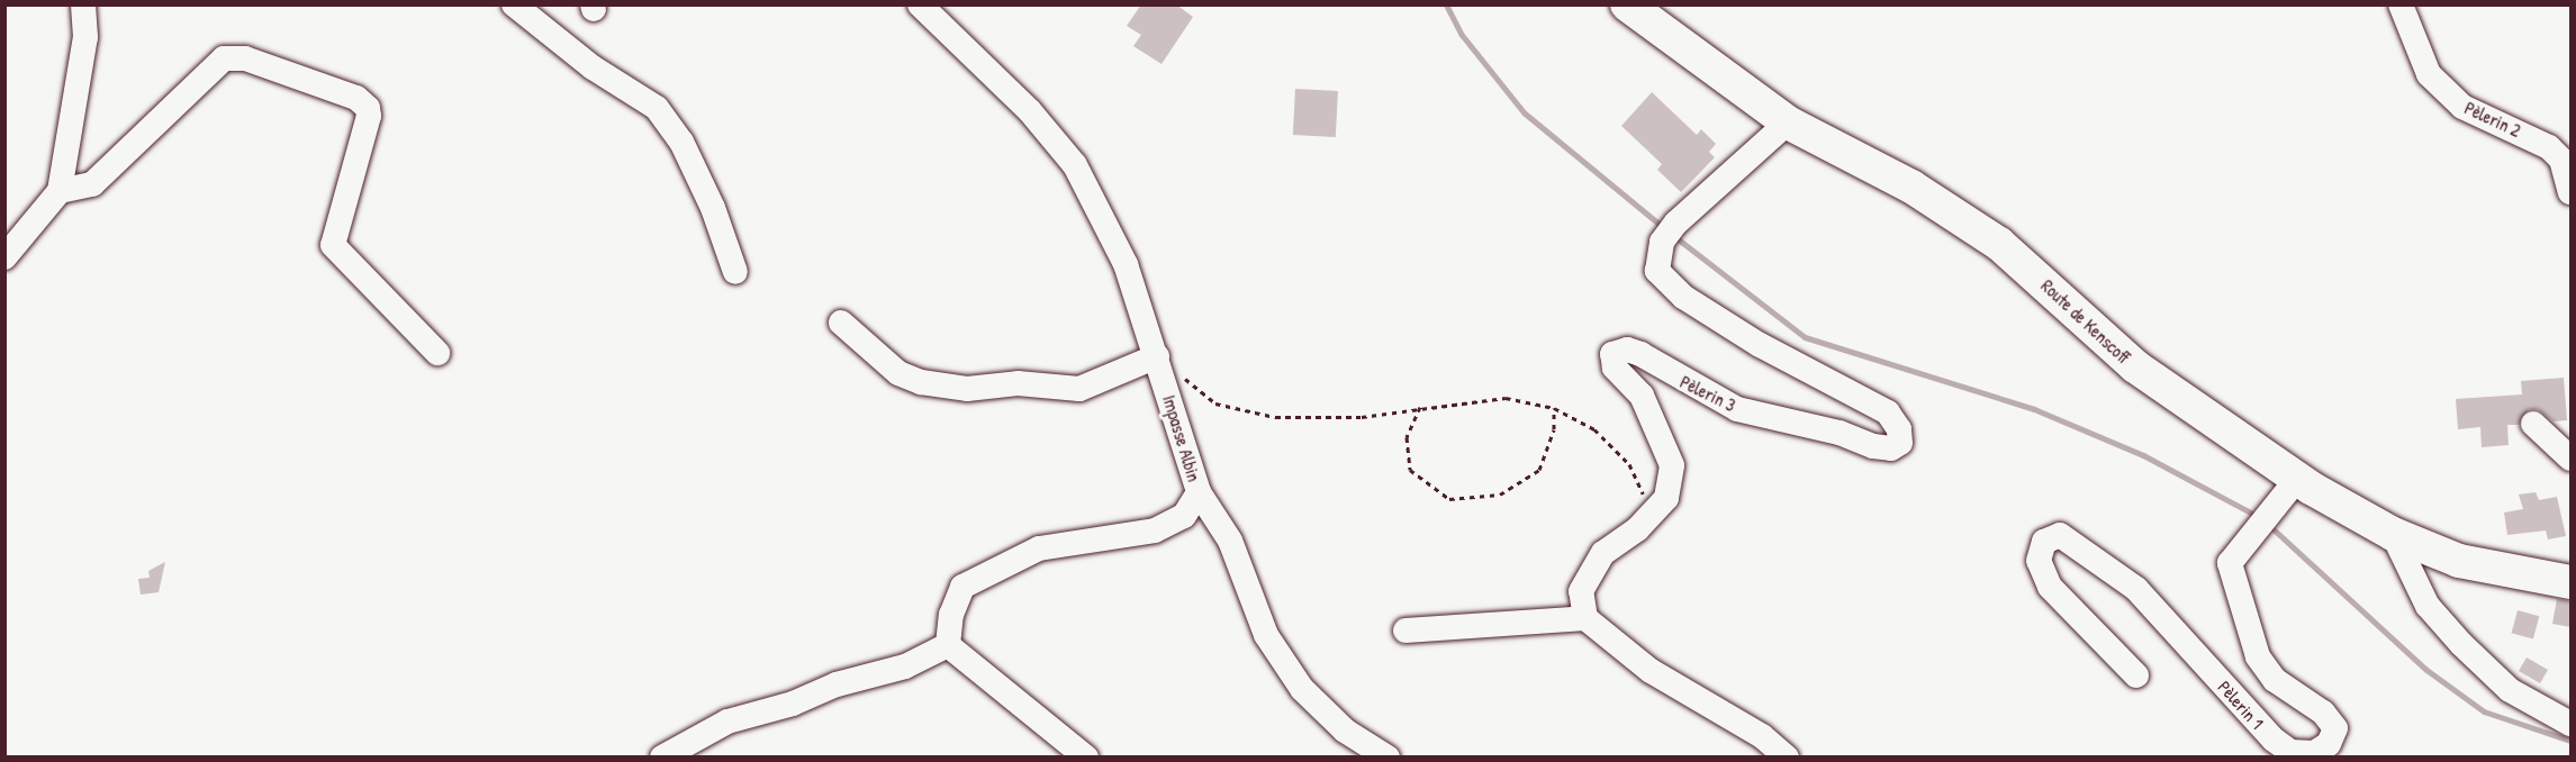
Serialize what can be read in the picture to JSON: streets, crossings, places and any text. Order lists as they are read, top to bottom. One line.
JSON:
{"streets":{"main road":["Route de Kenscoff"],"street":["Pèlerin 2","Pèlerin 3","Impasse Albin","Pèlerin 1"]},"crossings":[["Route de Kenscoff","Pèlerin 3"],["Route de Kenscoff","Pèlerin 1"]]}
